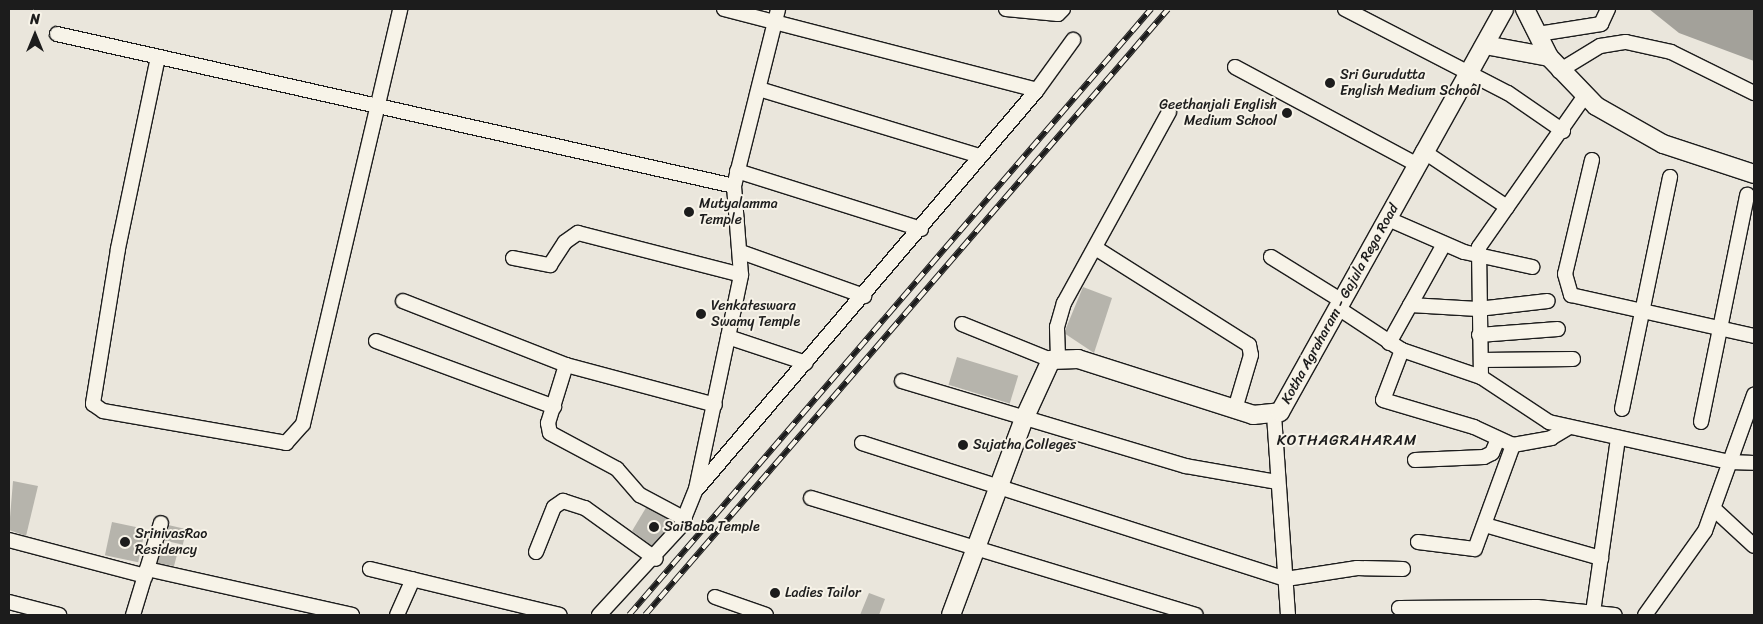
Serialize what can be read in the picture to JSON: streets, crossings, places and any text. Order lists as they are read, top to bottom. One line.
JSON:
{"streets":{"main road":["Kotha Agraharam - Gajula Rega Road"]},"districts":["KOTHAGRAHARAM"],"places":["Sri Gurudutta English Medium School","Geethanjali English Medium School","Mutyalamma Temple","Venkateswara Swamy Temple","Sujatha Colleges","SaiBaba Temple","SrinivasRao Residency","Ladies Tailor"],"north":"top"}
